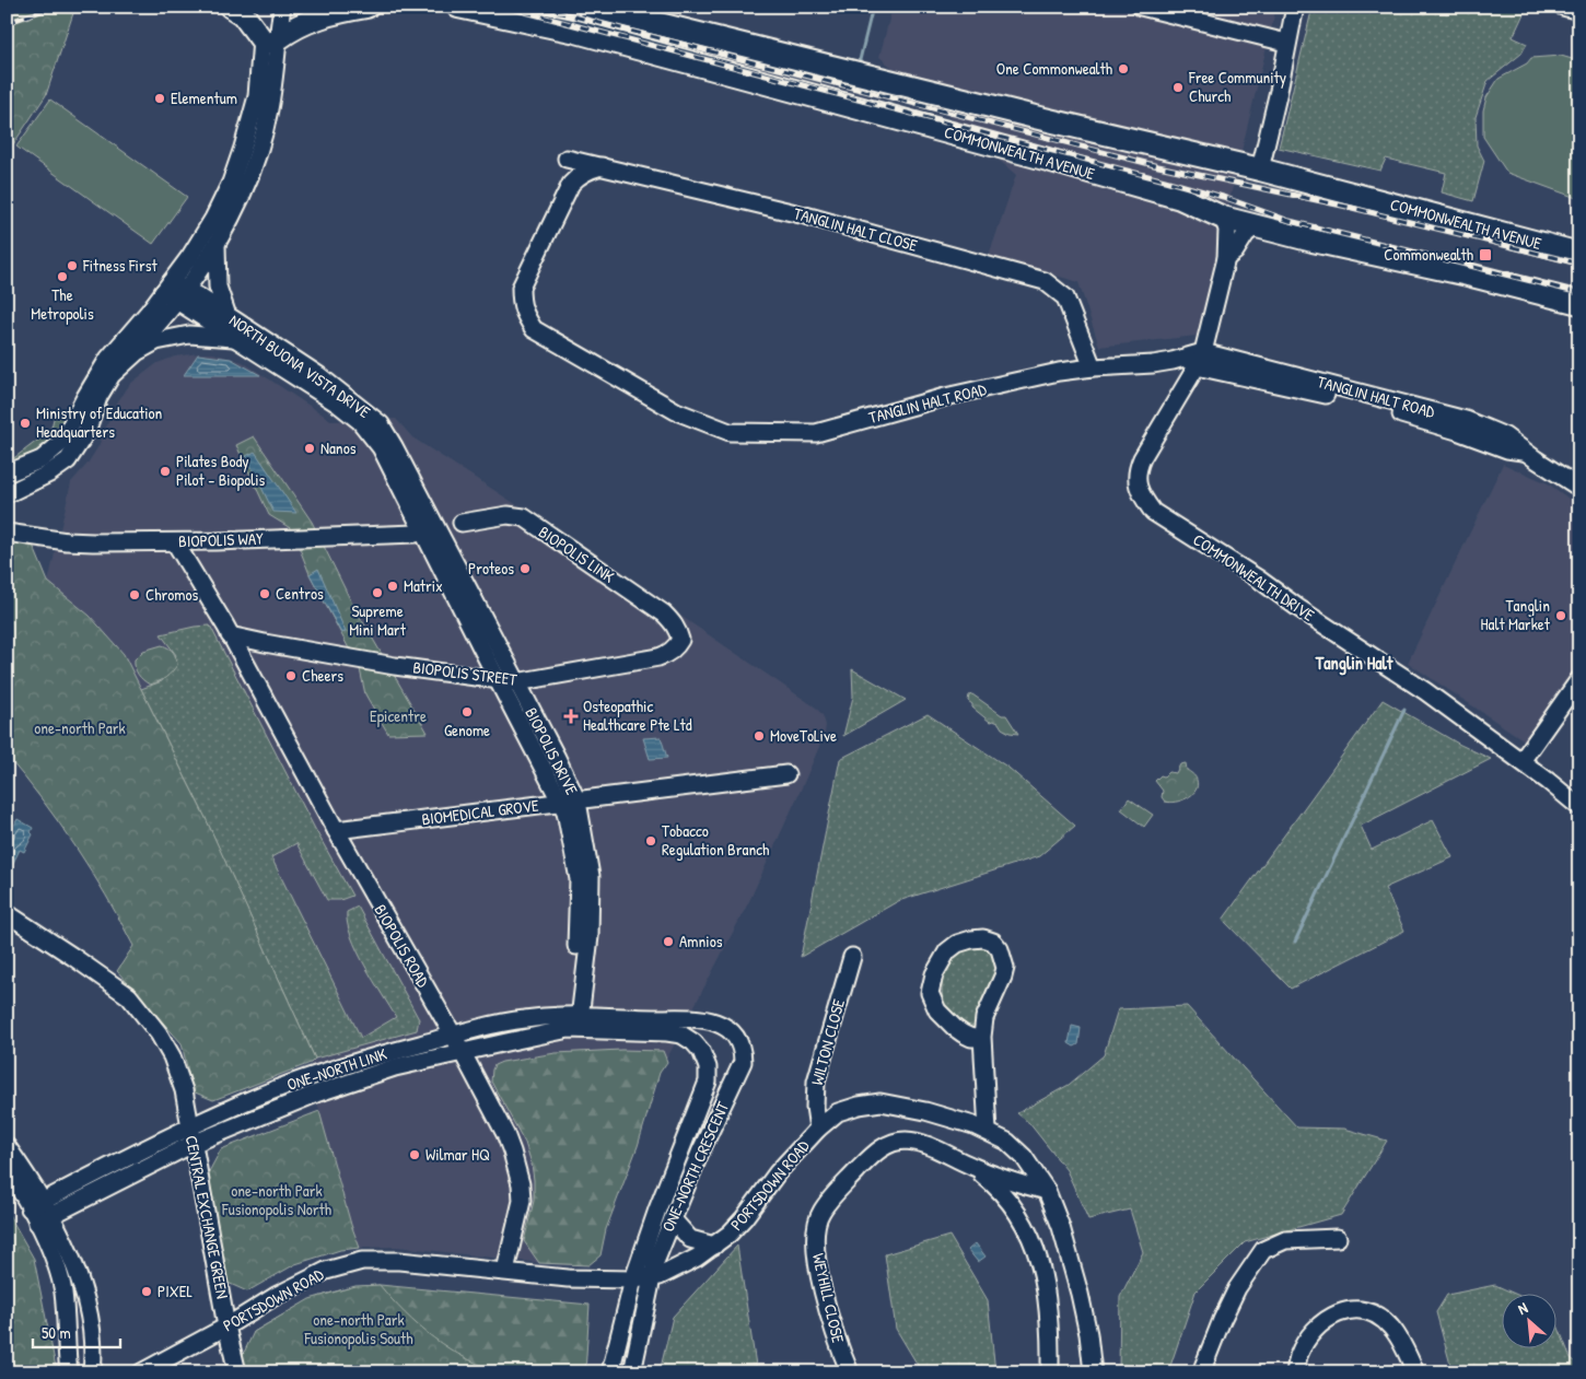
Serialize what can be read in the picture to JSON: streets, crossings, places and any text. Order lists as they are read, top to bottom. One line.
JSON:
{"streets":{"main road":["COMMONWEALTH AVENUE"],"street":["TANGLIN HALT CLOSE","NORTH BUONA VISTA DRIVE","TANGLIN HALT ROAD","BIOPOLIS WAY","BIOPOLIS LINK","COMMONWEALTH DRIVE","BIOPOLIS STREET","BIOPOLIS DRIVE","BIOMEDICAL GROVE","BIOPOLIS ROAD","WILTON CLOSE","ONE-NORTH LINK","ONE-NORTH CRESCENT","PORTSDOWN ROAD","CENTRAL EXCHANGE GREEN","WEYHILL CLOSE"]},"crossings":[["COMMONWEALTH AVENUE","COMMONWEALTH DRIVE"],["TANGLIN HALT CLOSE","TANGLIN HALT ROAD"],["NORTH BUONA VISTA DRIVE","BIOPOLIS WAY"],["NORTH BUONA VISTA DRIVE","BIOPOLIS DRIVE"],["TANGLIN HALT ROAD","COMMONWEALTH DRIVE"],["BIOPOLIS WAY","BIOPOLIS DRIVE"],["BIOPOLIS LINK","BIOPOLIS STREET"],["BIOPOLIS STREET","BIOPOLIS DRIVE"],["BIOPOLIS STREET","BIOPOLIS ROAD"],["BIOPOLIS DRIVE","BIOMEDICAL GROVE"],["BIOPOLIS DRIVE","ONE-NORTH LINK"],["BIOMEDICAL GROVE","BIOPOLIS ROAD"],["BIOPOLIS ROAD","ONE-NORTH LINK"],["BIOPOLIS ROAD","PORTSDOWN ROAD"],["WILTON CLOSE","PORTSDOWN ROAD"],["ONE-NORTH LINK","ONE-NORTH CRESCENT"],["ONE-NORTH LINK","CENTRAL EXCHANGE GREEN"],["ONE-NORTH CRESCENT","PORTSDOWN ROAD"],["PORTSDOWN ROAD","CENTRAL EXCHANGE GREEN"],["PORTSDOWN ROAD","WEYHILL CLOSE"]],"districts":["Tanglin Halt"],"parks":["Epicentre","one-north Park","one-north Park Fusionopolis North","one-north Park Fusionopolis South"],"places":{"other":["One Commonwealth","Free Community Church","Elementum","Fitness First","The Metropolis","Ministry of Education Headquarters","Nanos","Pilates Body Pilot - Biopolis","Proteos","Matrix","Supreme Mini Mart","Centros","Chromos","Tanglin Halt Market","Cheers","Genome","MoveToLive","Tobacco Regulation Branch","Amnios","Wilmar HQ","PIXEL"],"transit":["Commonwealth"],"health":["Osteopathic Healthcare Pte Ltd"]},"scale_bar":"50 m","north":"top left"}
